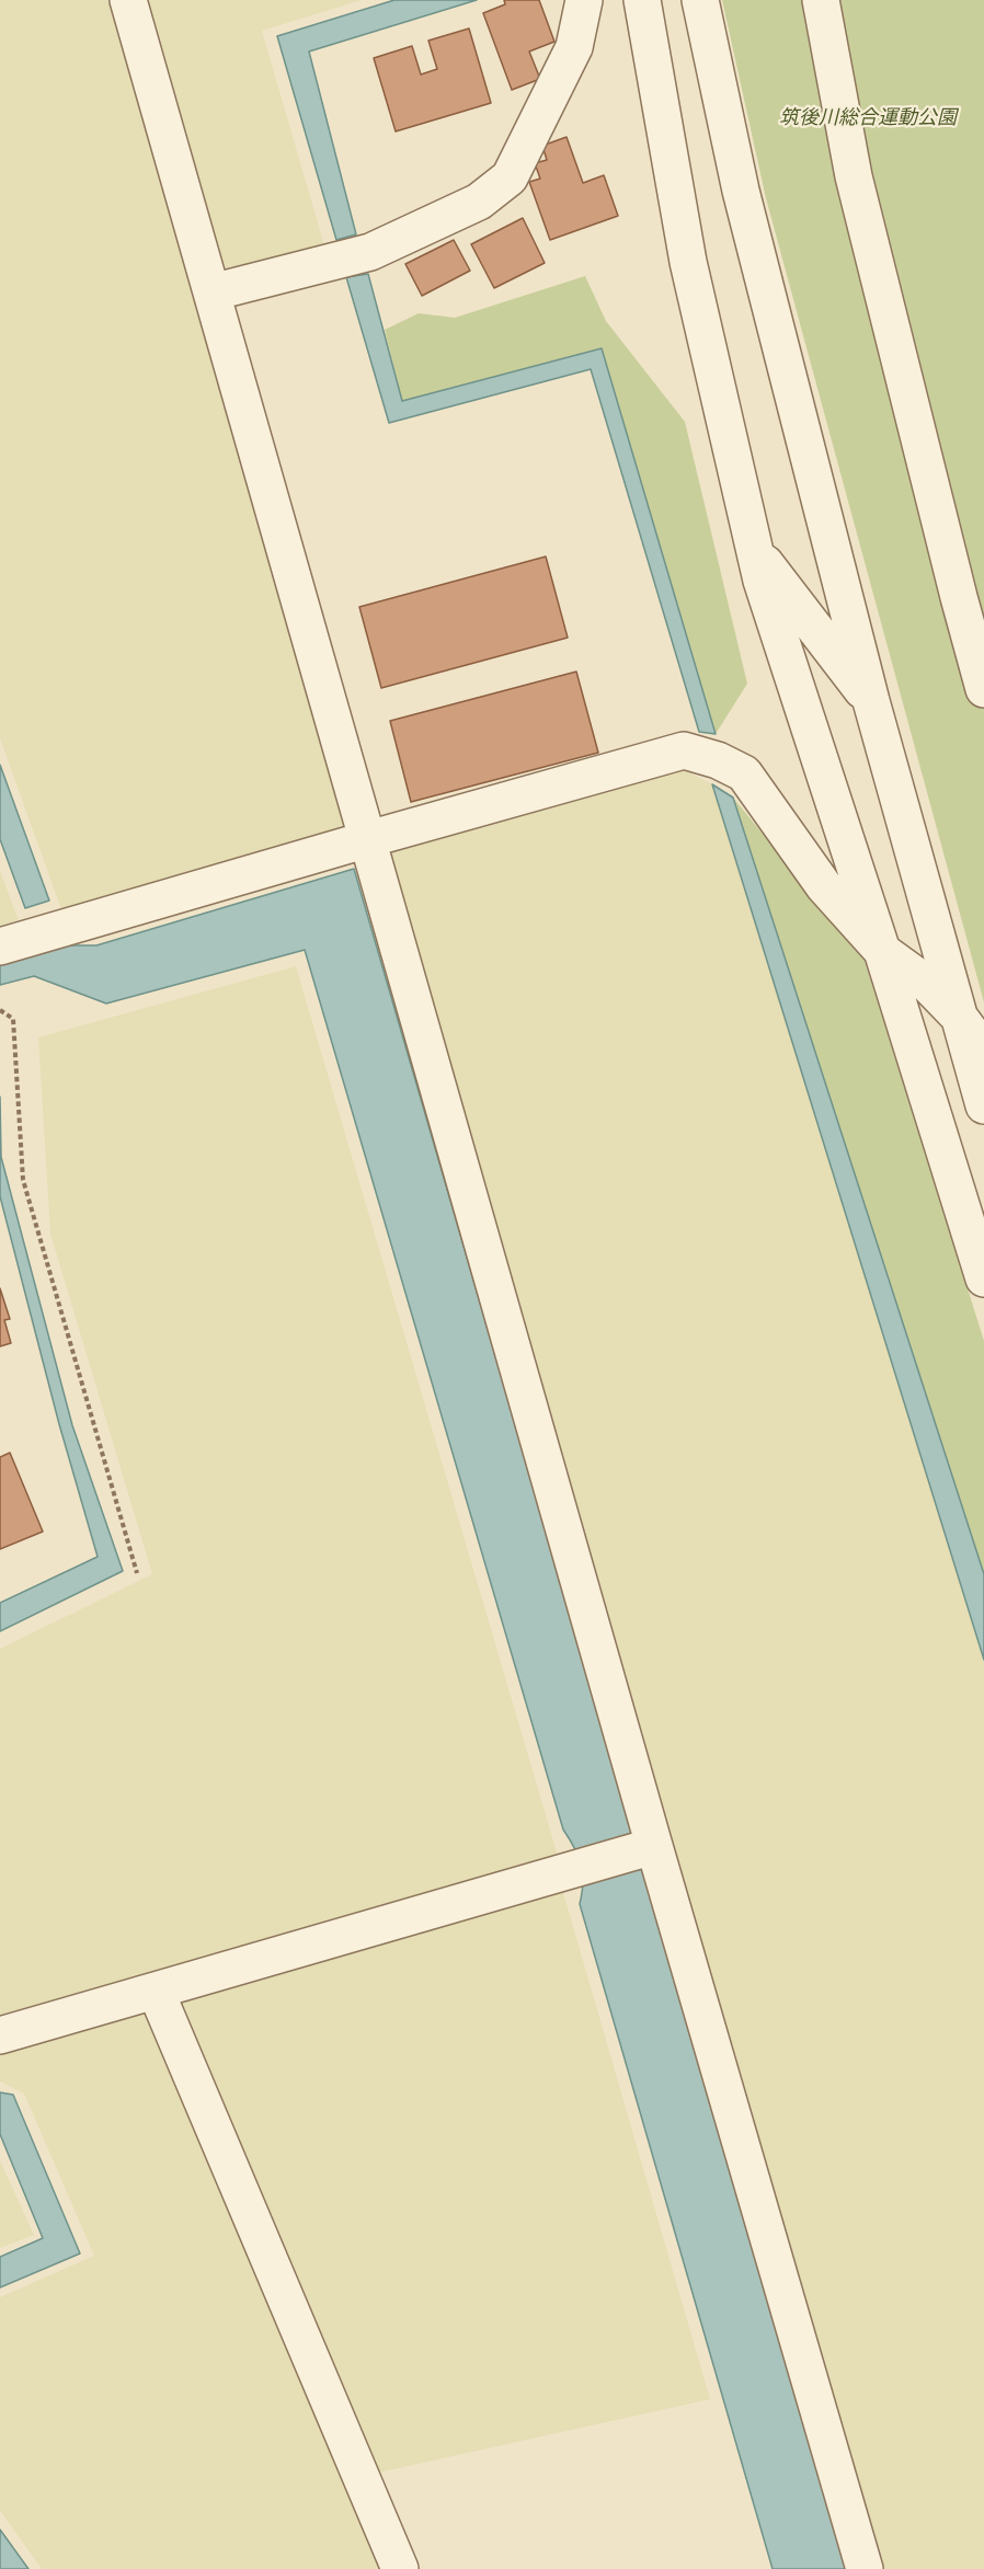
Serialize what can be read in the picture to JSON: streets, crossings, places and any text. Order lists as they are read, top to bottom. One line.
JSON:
{"parks":["筑後川総合運動公園"]}
